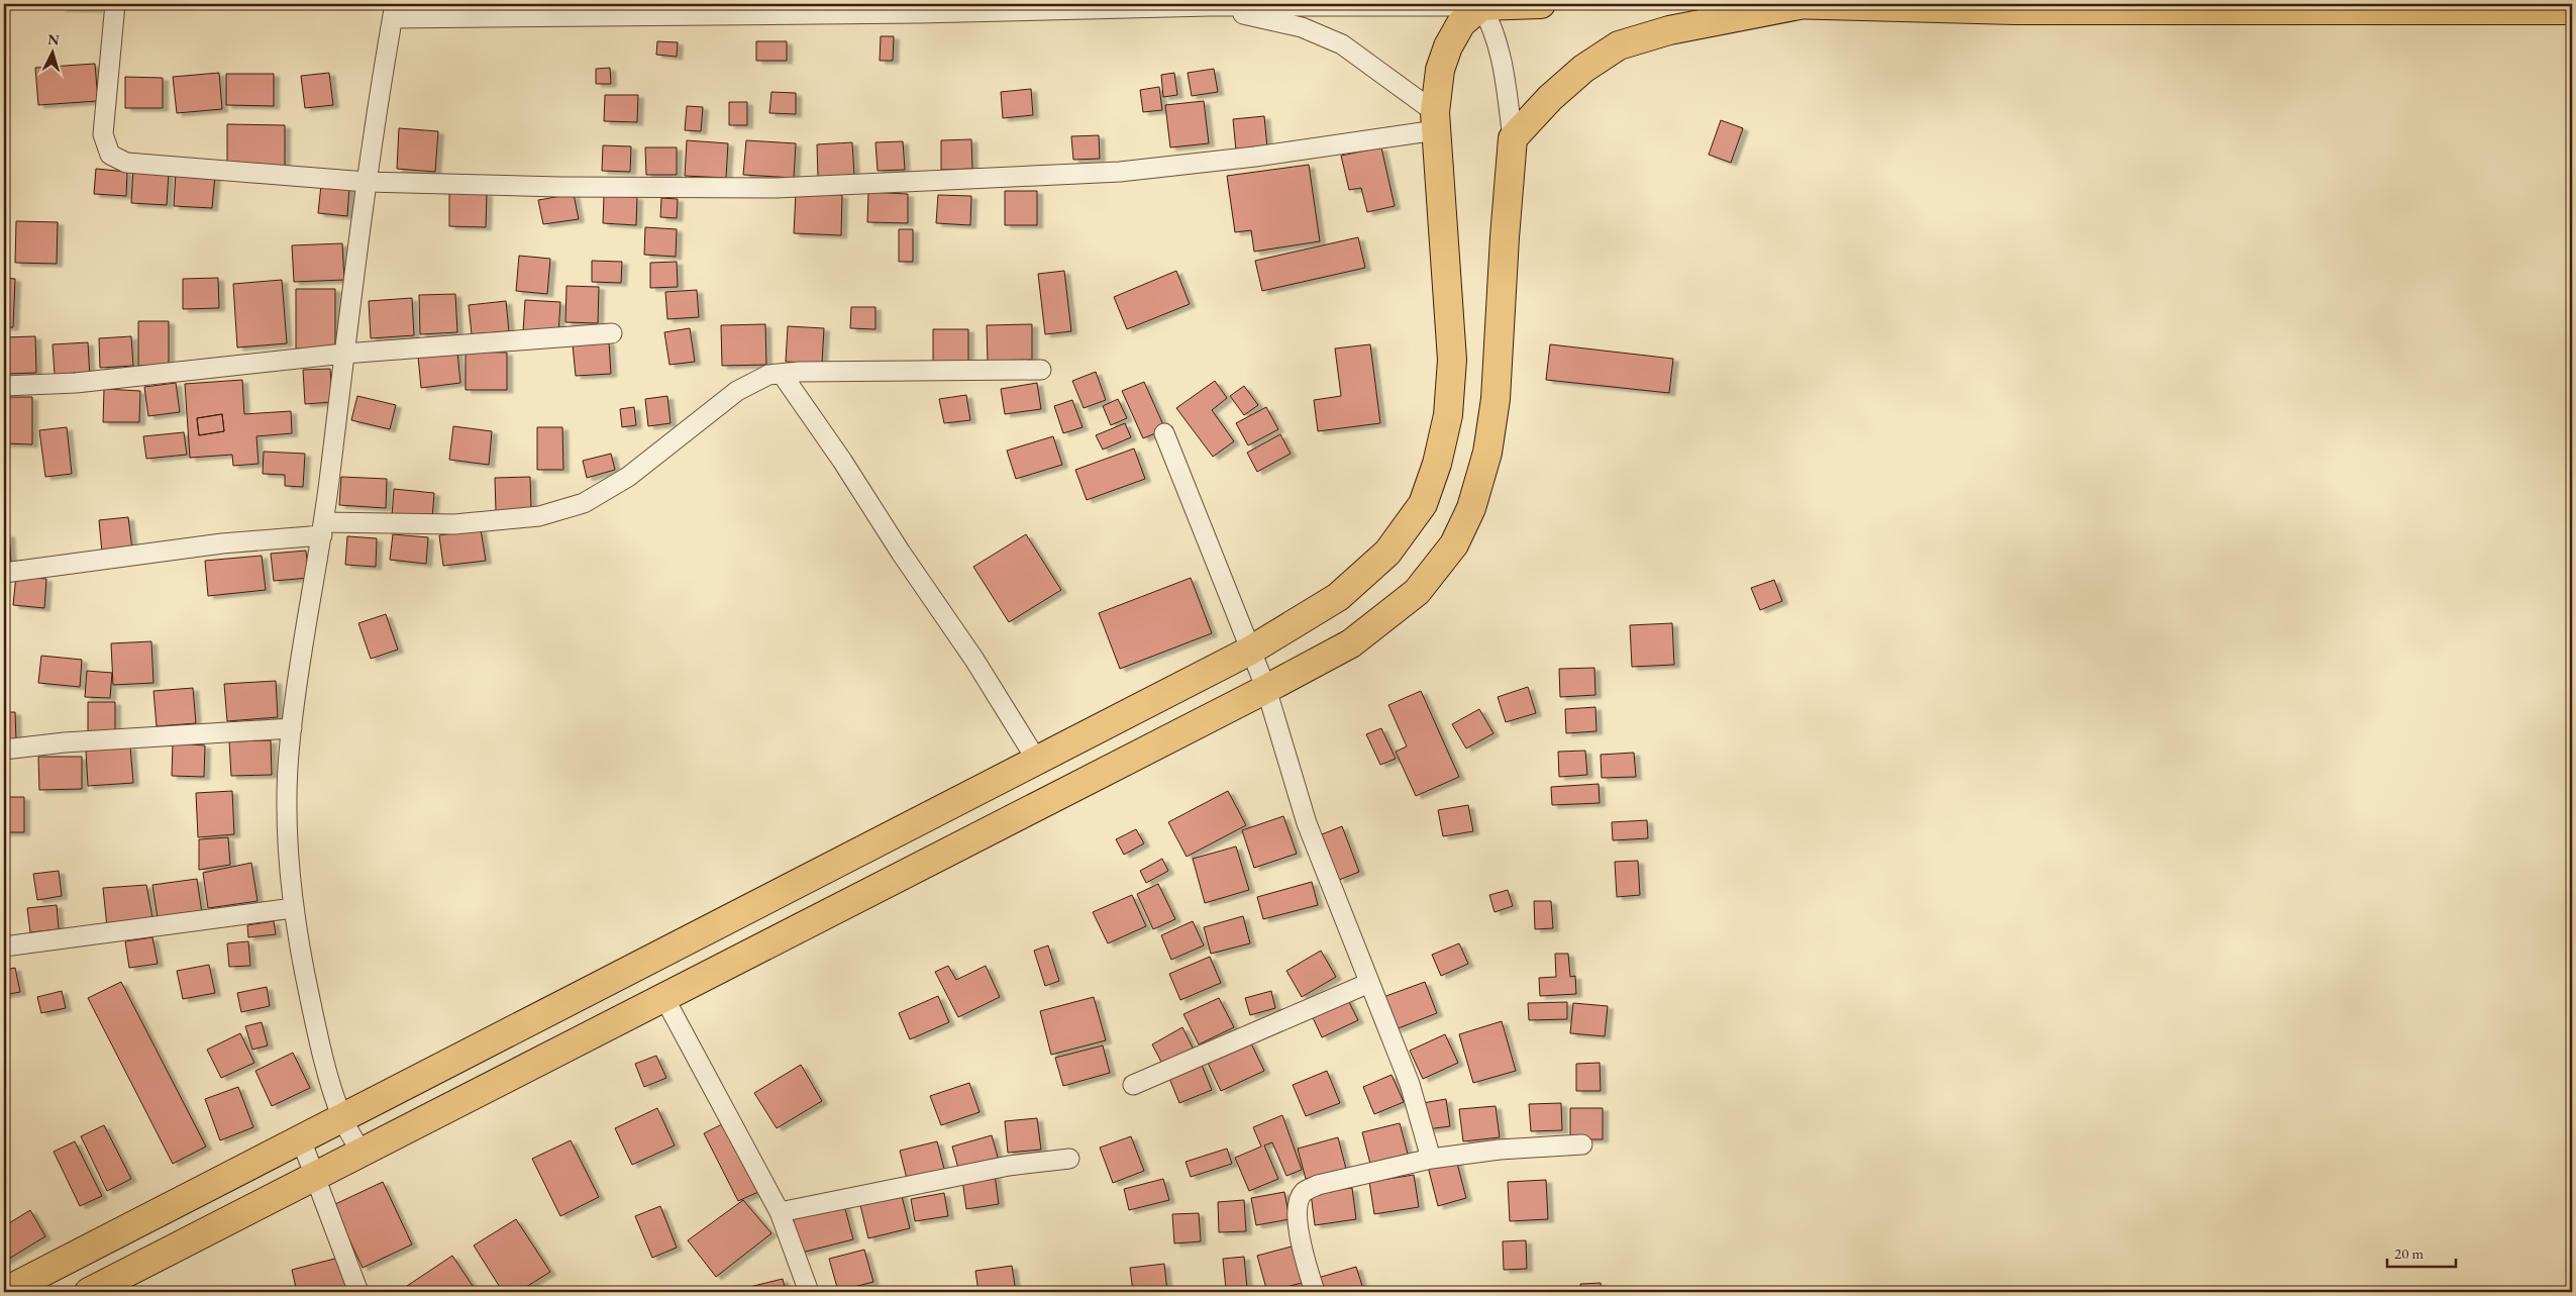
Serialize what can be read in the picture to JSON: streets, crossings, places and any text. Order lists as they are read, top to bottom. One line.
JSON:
{"scale_bar":"20 m","north":"top"}
